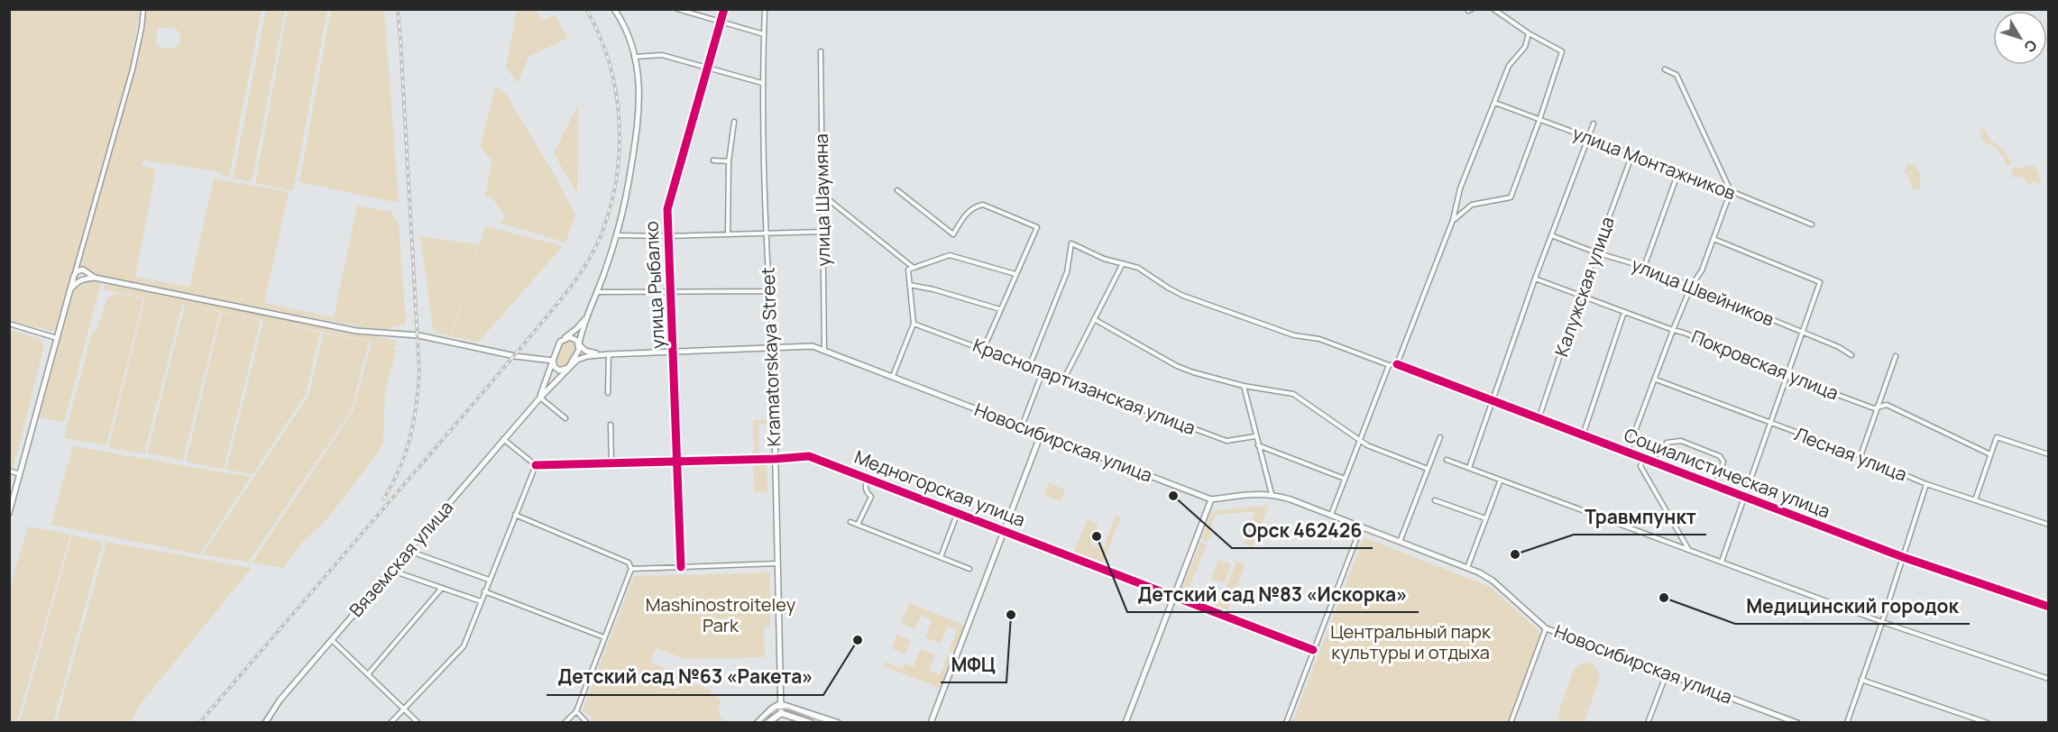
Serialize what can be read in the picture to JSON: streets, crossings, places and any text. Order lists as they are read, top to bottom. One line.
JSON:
{"streets":{"main road":["Kramatorskaya Street","Новосибирская улица","Вяземская улица"],"street":["улица Монтажников","улица Шаумяна","улица Рыбалко","Калужская улица","улица Швейников","Покровская улица","Краснопартизанская улица","Лесная улица","Социалистическая улица","Медногорская улица"]},"crossings":[["улица Монтажников","Калужская улица"],["улица Шаумяна","Новосибирская улица"],["улица Рыбалко","Новосибирская улица"],["улица Рыбалко","Медногорская улица"],["Калужская улица","улица Швейников"],["Калужская улица","Покровская улица"],["Калужская улица","Социалистическая улица"],["Kramatorskaya Street","Новосибирская улица"],["Kramatorskaya Street","Медногорская улица"]],"parks":["Mashinostroiteley Park","Центральный парк культуры и отдыха"],"places":["Орск 462426","Детский сад №83 «Искорка»","Травмпункт","Медицинский городок","МФЦ","Детский сад №63 «Ракета»"],"north":"bottom right"}
